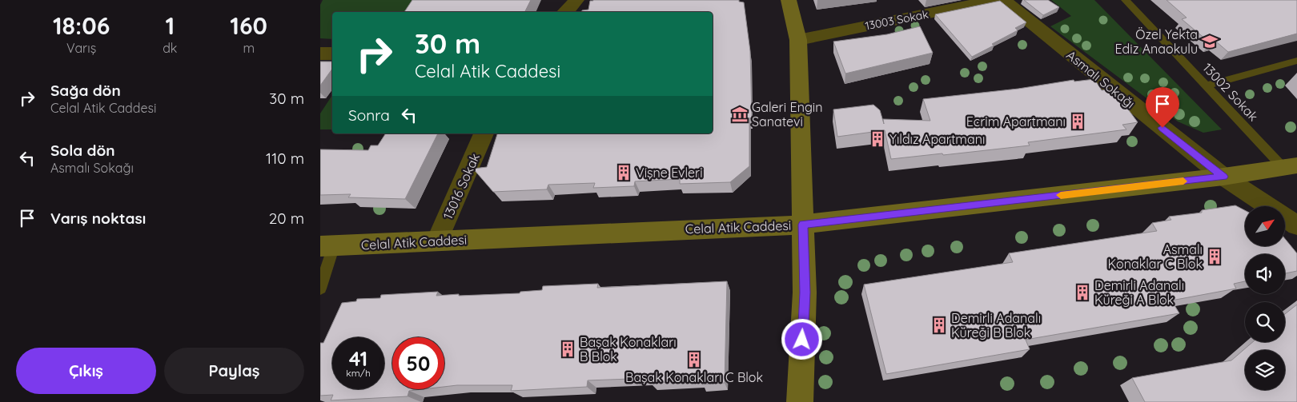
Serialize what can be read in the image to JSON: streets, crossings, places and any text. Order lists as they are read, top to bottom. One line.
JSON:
{"streets":{"street":["13003 Sokak","Asmalı Sokağı","13016 Sokak","Celal Atik Caddesi"],"lane":["13002 Sokak"]},"crossings":[["Asmalı Sokağı","Celal Atik Caddesi"],["13002 Sokak","Celal Atik Caddesi"],["13016 Sokak","Celal Atik Caddesi"]],"places":{"school or university":["Özel Yekta Ediz Anaokulu"],"museum":["Galeri Engin Sanatevi"],"building":["Ecrim Apartmanı","Yıldız Apartmanı","Vişne Evleri","Asmalı Konaklar C Blok","Demirli Adanalı Küreği A Blok","Demirli Adanalı Küreği B Blok","Başak Konakları B Blok","Başak Konakları C Blok"]},"north":"top right","page":{"eta":["18:06","Varış","1","dk","160","m"],"turn":["30 m","Celal Atik Caddesi"],"list":[{"name":"Sağa dön","note":"Celal Atik Caddesi","value":"30 m"},{"name":"Sola dön","note":"Asmalı Sokağı","value":"110 m"},{"name":"Varış noktası","value":"20 m"}],"then":"Sonra","speed":"41 km/h","limit":"50","buttons":["Çıkış","Paylaş"]}}
